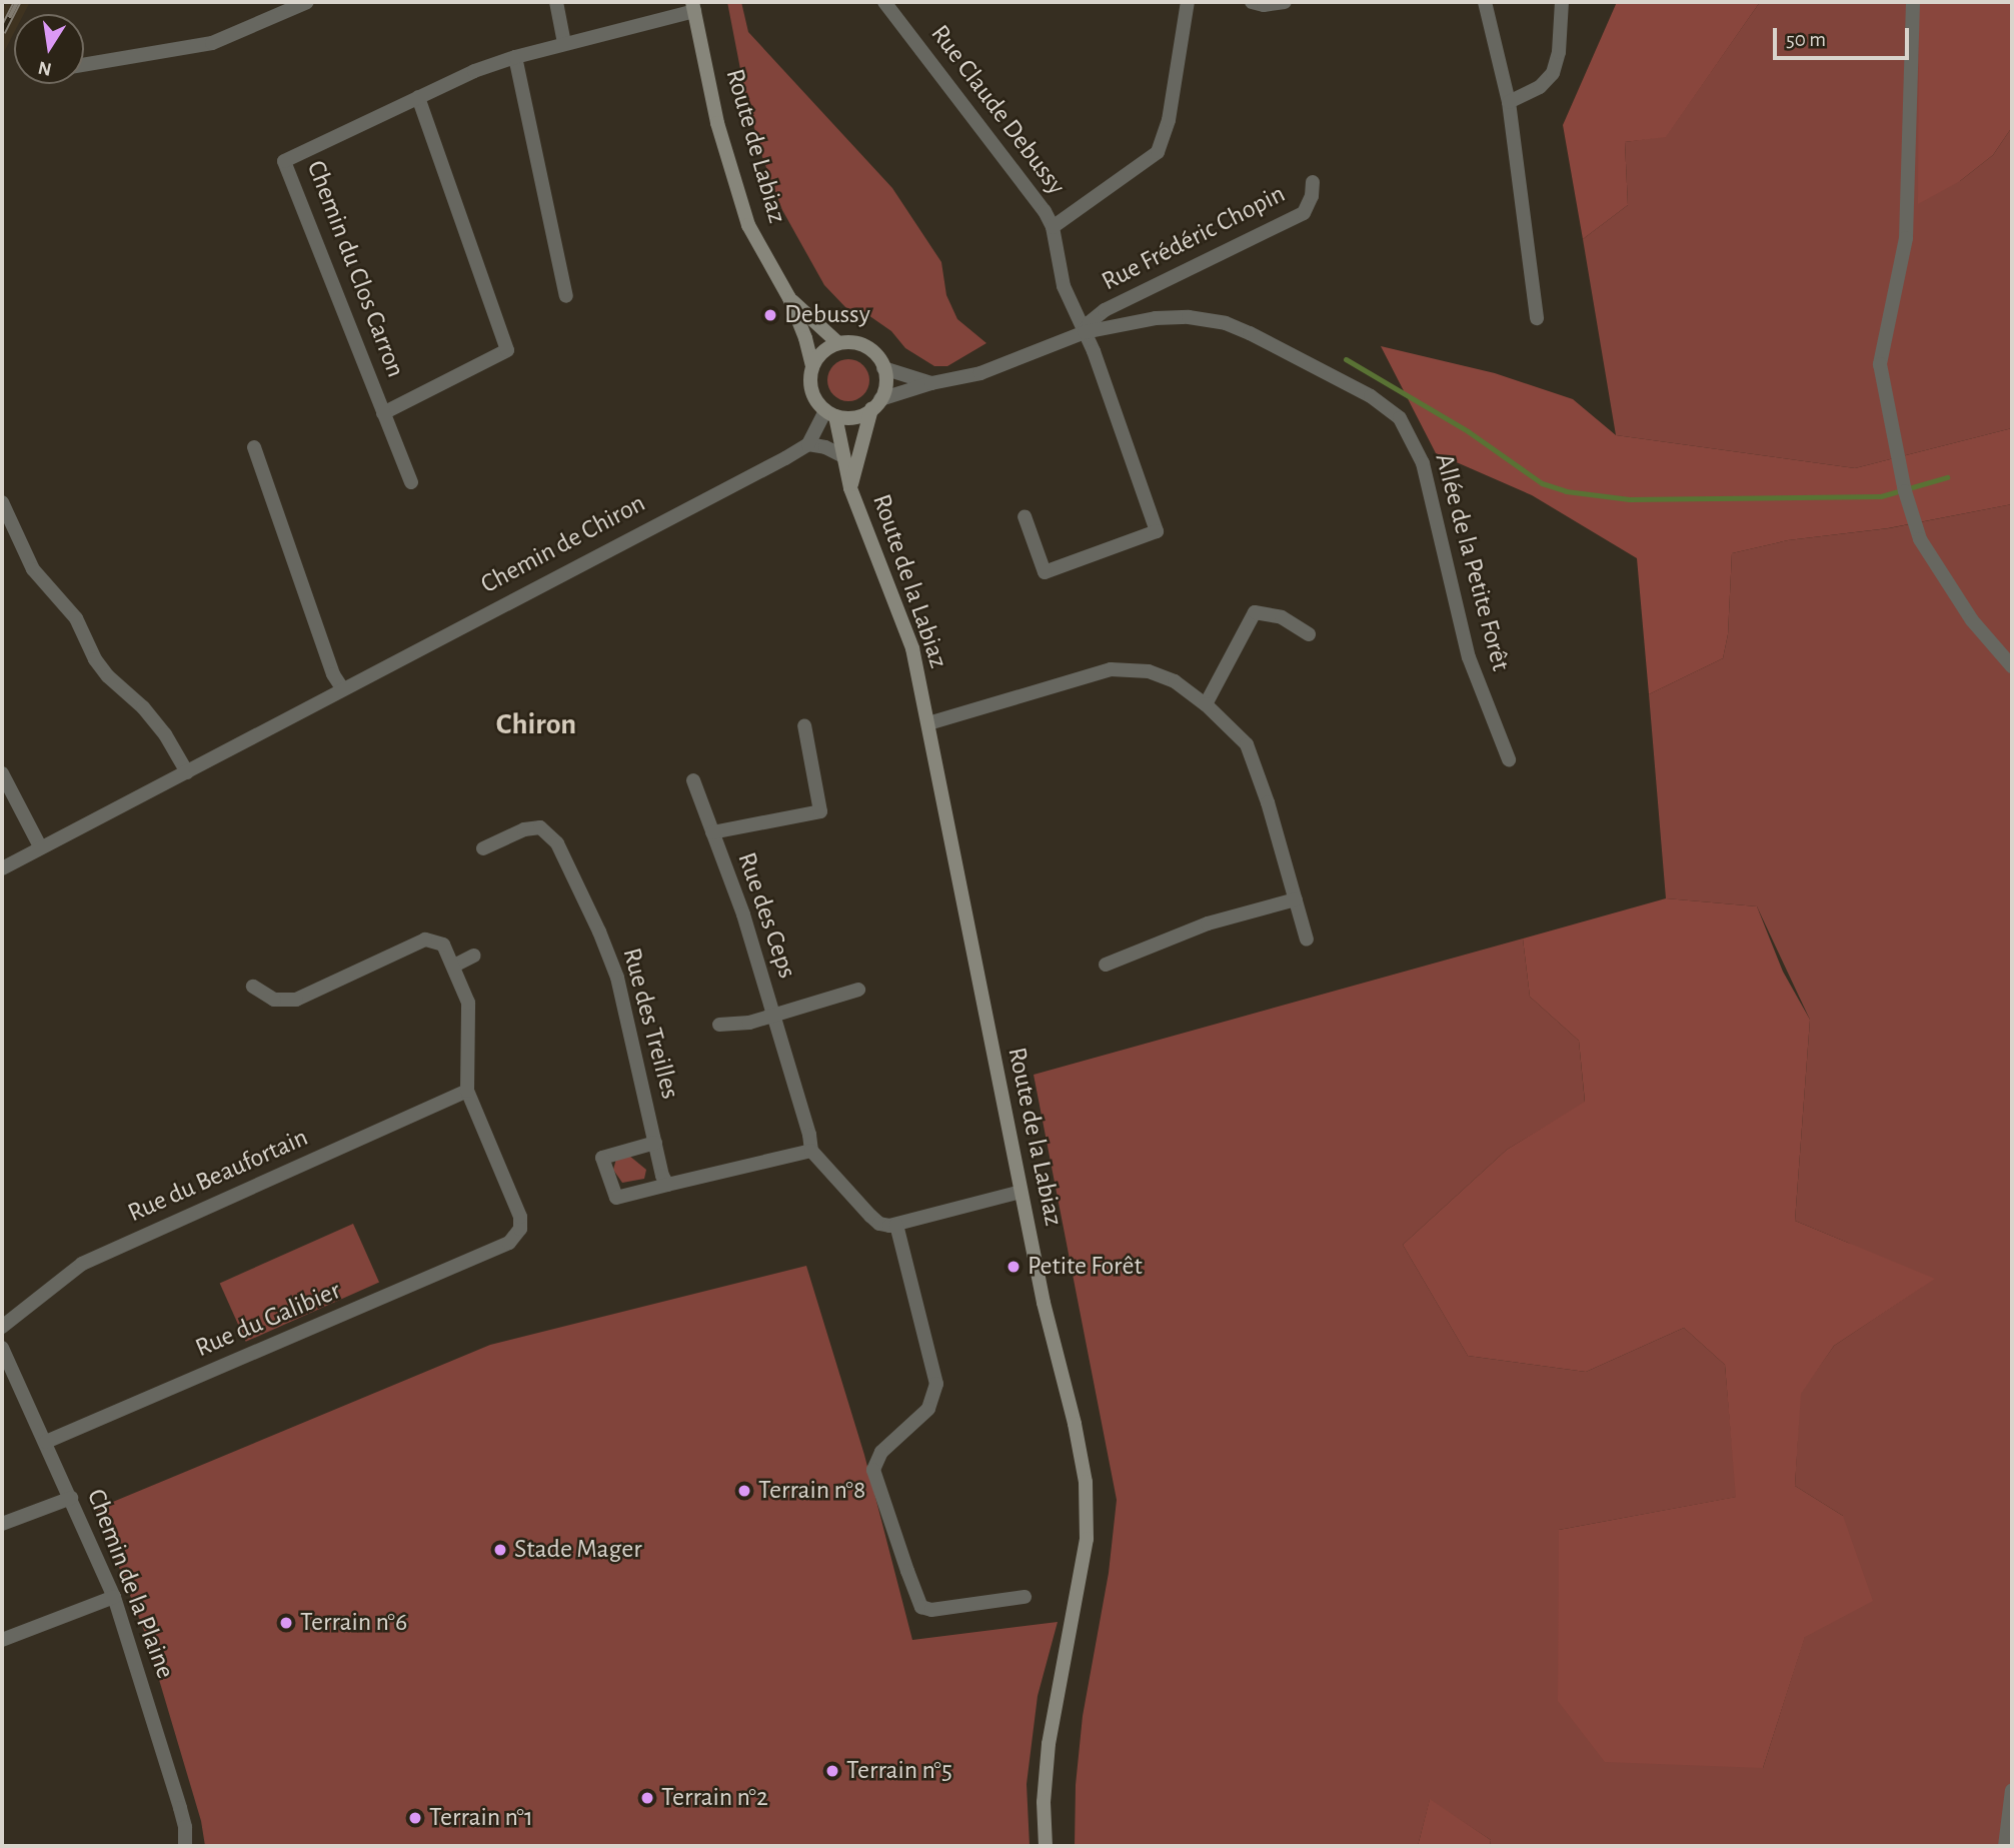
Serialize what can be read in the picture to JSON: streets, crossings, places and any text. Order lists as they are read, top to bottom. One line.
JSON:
{"streets":{"main road":["Route de Labiaz","Route de la Labiaz"],"street":["Rue Claude Debussy","Rue Frédéric Chopin","Chemin du Clos Carron","Chemin de Chiron","Allée de la Petite Forêt","Rue des Ceps","Rue des Treilles","Rue du Beaufortain","Rue du Galibier","Chemin de la Plaine"]},"crossings":[["Rue Claude Debussy","Rue Frédéric Chopin"],["Rue Claude Debussy","Allée de la Petite Forêt"],["Route de Labiaz","Chemin du Clos Carron"],["Route de Labiaz","Allée de la Petite Forêt"],["Route de Labiaz","Route de la Labiaz"],["Rue Frédéric Chopin","Allée de la Petite Forêt"],["Allée de la Petite Forêt","Route de la Labiaz"],["Rue du Beaufortain","Rue du Galibier"],["Rue du Galibier","Chemin de la Plaine"]],"districts":["Chiron"],"places":["Debussy","Petite Forêt","Terrain n°8","Stade Mager","Terrain n°6","Terrain n°5","Terrain n°2","Terrain n°1"],"scale_bar":"50 m","north":"bottom"}
